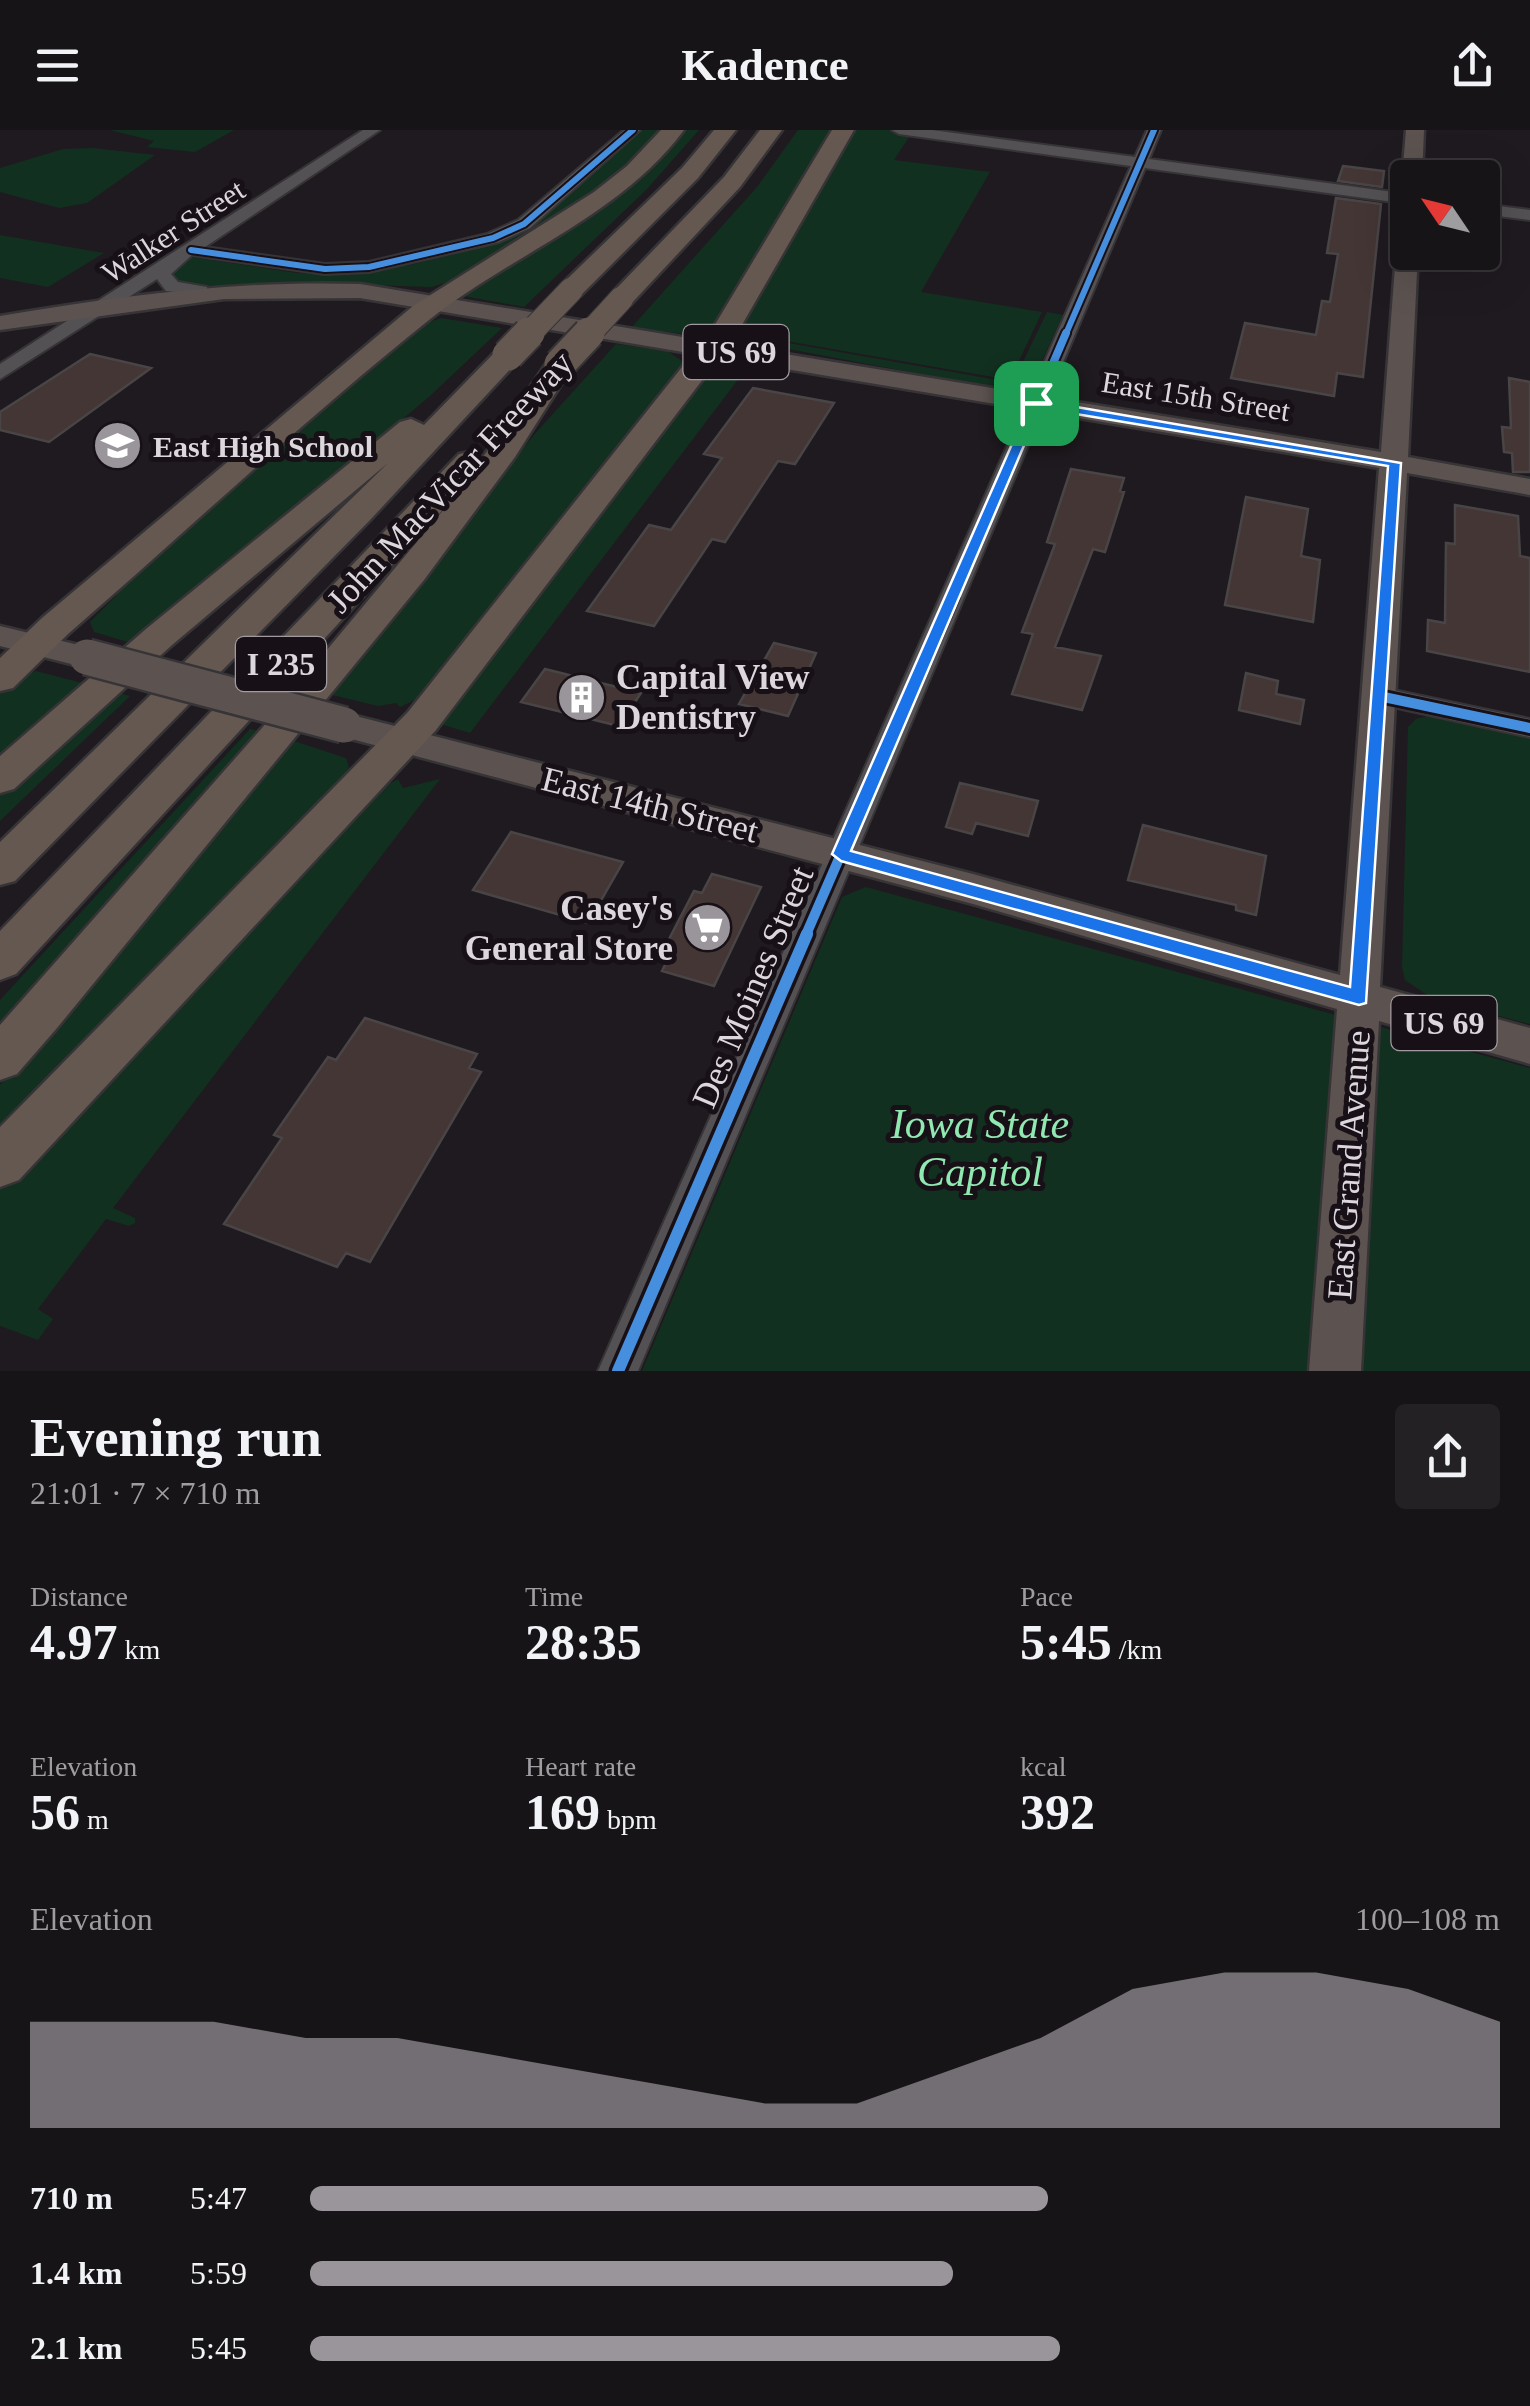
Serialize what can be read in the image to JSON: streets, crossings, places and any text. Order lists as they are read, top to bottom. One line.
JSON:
{"streets":{"highway":["John MacVicar Freeway","I 235"],"main road":["US 69","East 15th Street","East 14th Street","East Grand Avenue"],"street":["Walker Street","Des Moines Street"]},"crossings":[["Walker Street","US 69"],["US 69","East 15th Street"],["East 15th Street","Des Moines Street"],["East 15th Street","East Grand Avenue"],["East 14th Street","Des Moines Street"],["East 14th Street","East Grand Avenue"]],"parks":["Iowa State Capitol"],"places":{"school or university":["East High School"],"building":["Capital View Dentistry"],"supermarket":["Casey's General Store"]},"north":"top left","page":{"header":"Kadence","heading":["Evening run","21:01 · 7 × 710 m"],"stats":[["Distance","4.97 km"],["Time","28:35"],["Pace","5:45 /km"],["Elevation","56 m"],["Heart rate","169 bpm"],["kcal","392"]],"chart":["Elevation","100–108 m"],"list":[{"name":"710 m","note":"5:47"},{"name":"1.4 km","note":"5:59"},{"name":"2.1 km","note":"5:45"}]}}
